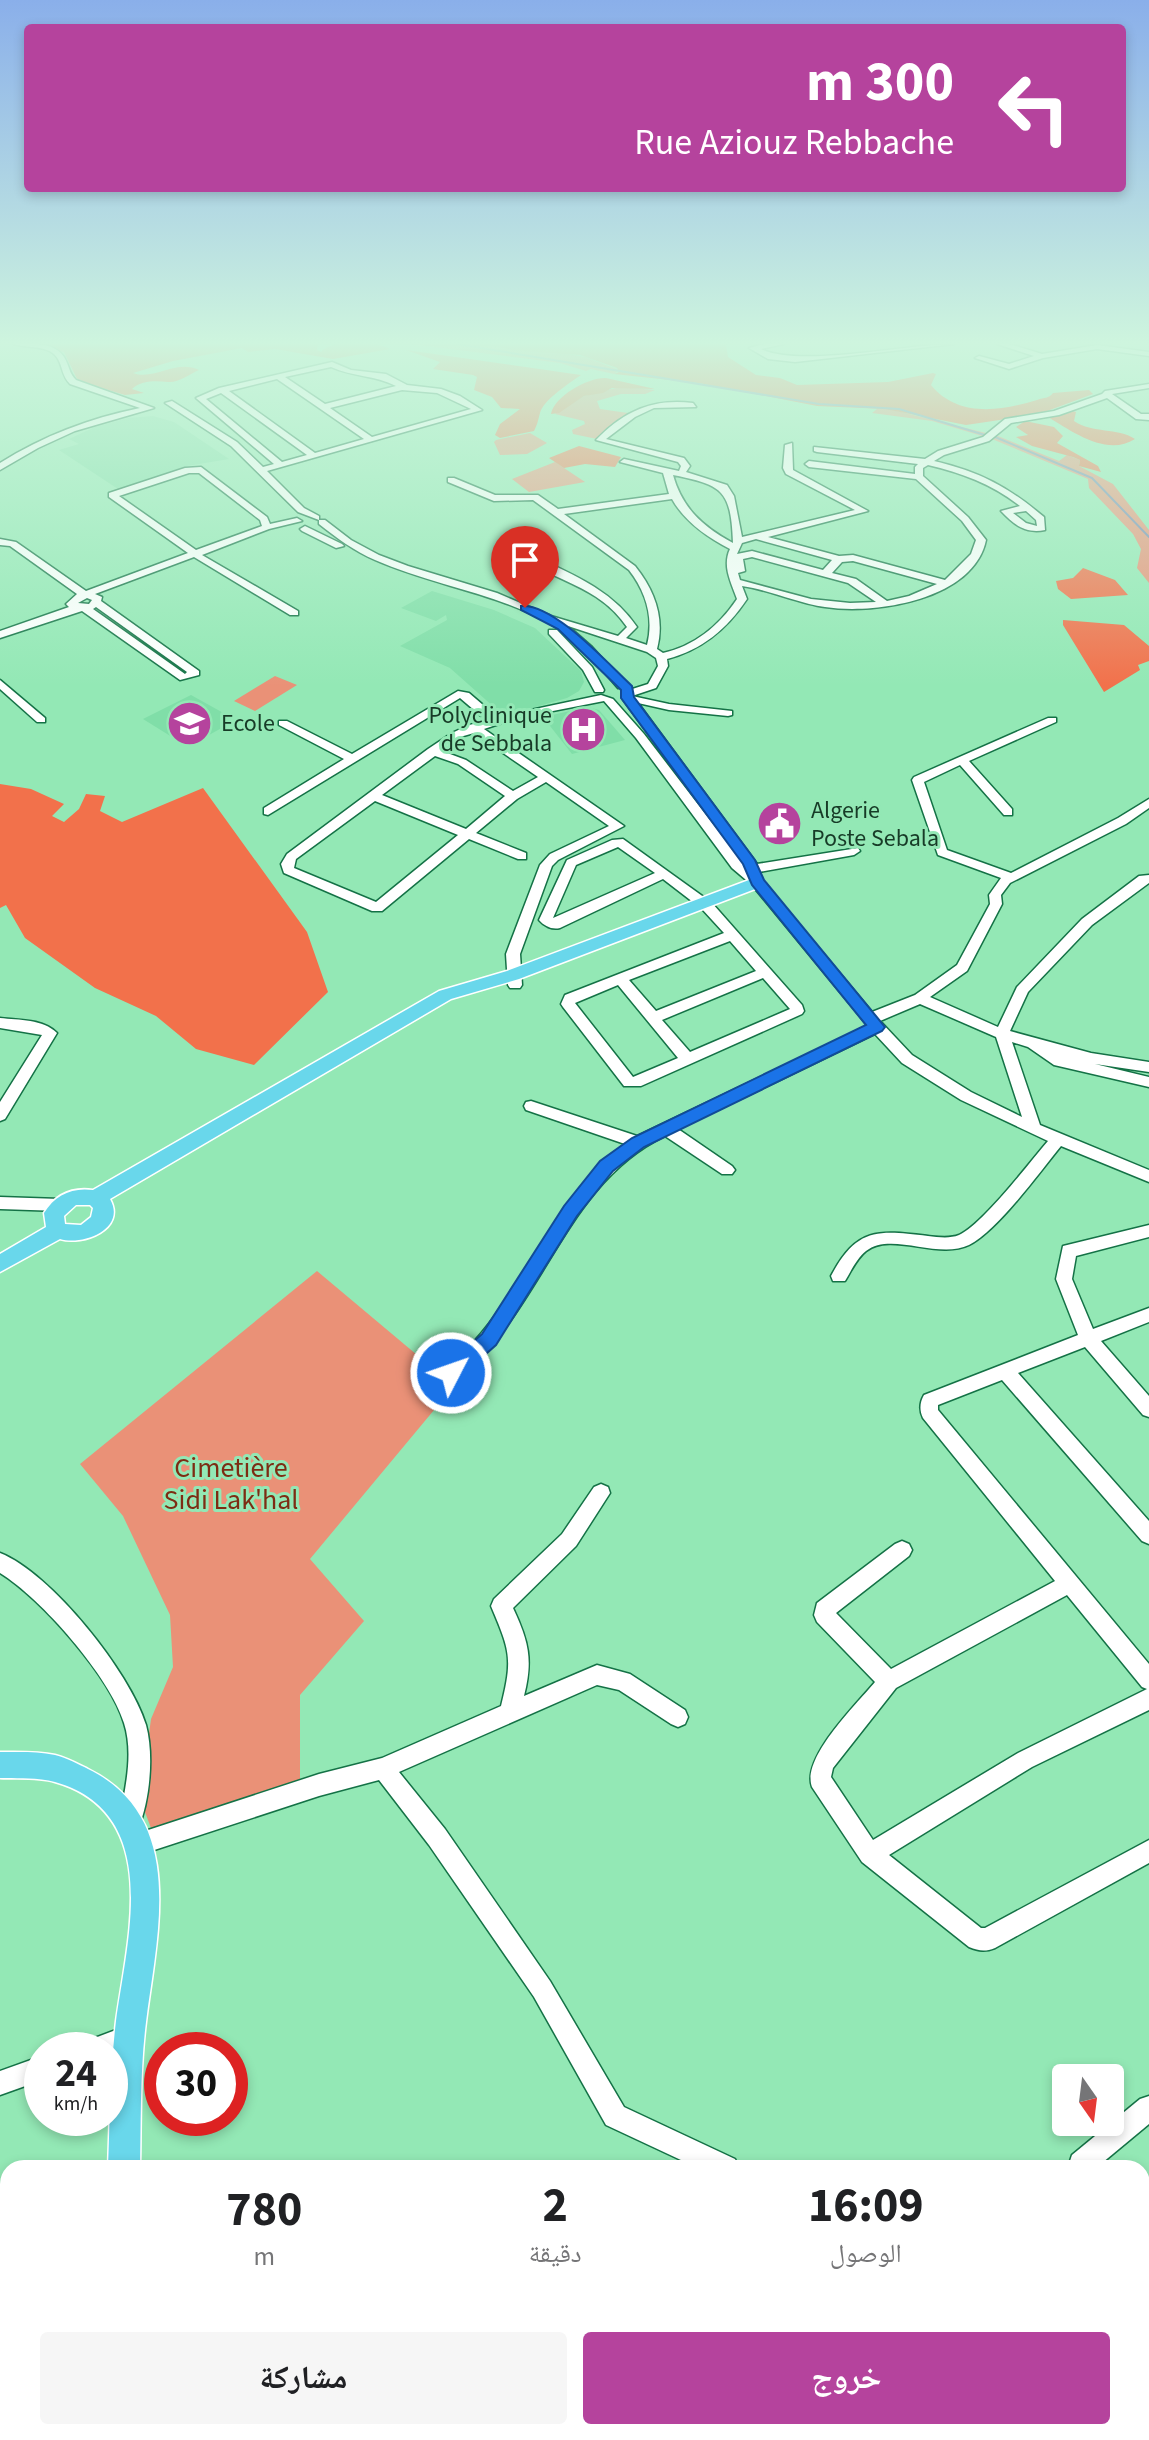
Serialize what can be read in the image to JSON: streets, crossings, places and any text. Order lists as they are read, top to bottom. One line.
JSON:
{"parks":["Cimetière Sidi Lak'hal"],"places":{"school or university":["Ecole"],"hospital":["Polyclinique de Sebbala"],"public building":["Algerie Poste Sebala"]},"north":"bottom","page":{"turn":["300 m","Rue Aziouz Rebbache"],"speed":"24 km/h","limit":"30","eta":["16:09","الوصول","2","دقيقة","780","m"],"buttons":["خروج","مشاركة"]}}
